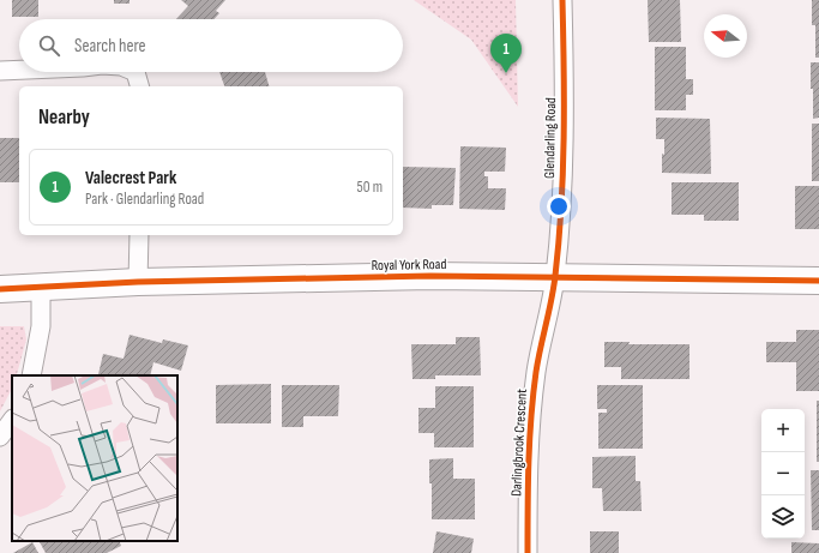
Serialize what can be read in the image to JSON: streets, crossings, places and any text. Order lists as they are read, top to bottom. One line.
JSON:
{"streets":{"main road":["Royal York Road"],"street":["Glendarling Road","Darlingbrook Crescent"]},"crossings":[["Glendarling Road","Royal York Road"],["Glendarling Road","Darlingbrook Crescent"],["Royal York Road","Darlingbrook Crescent"]],"north":"left","page":{"search":"Search here","pins":"1","heading":"Nearby","list":[{"mark":"1","name":"Valecrest Park","note":"Park · Glendarling Road","value":"50 m"}],"map_buttons":["+","−"]}}
